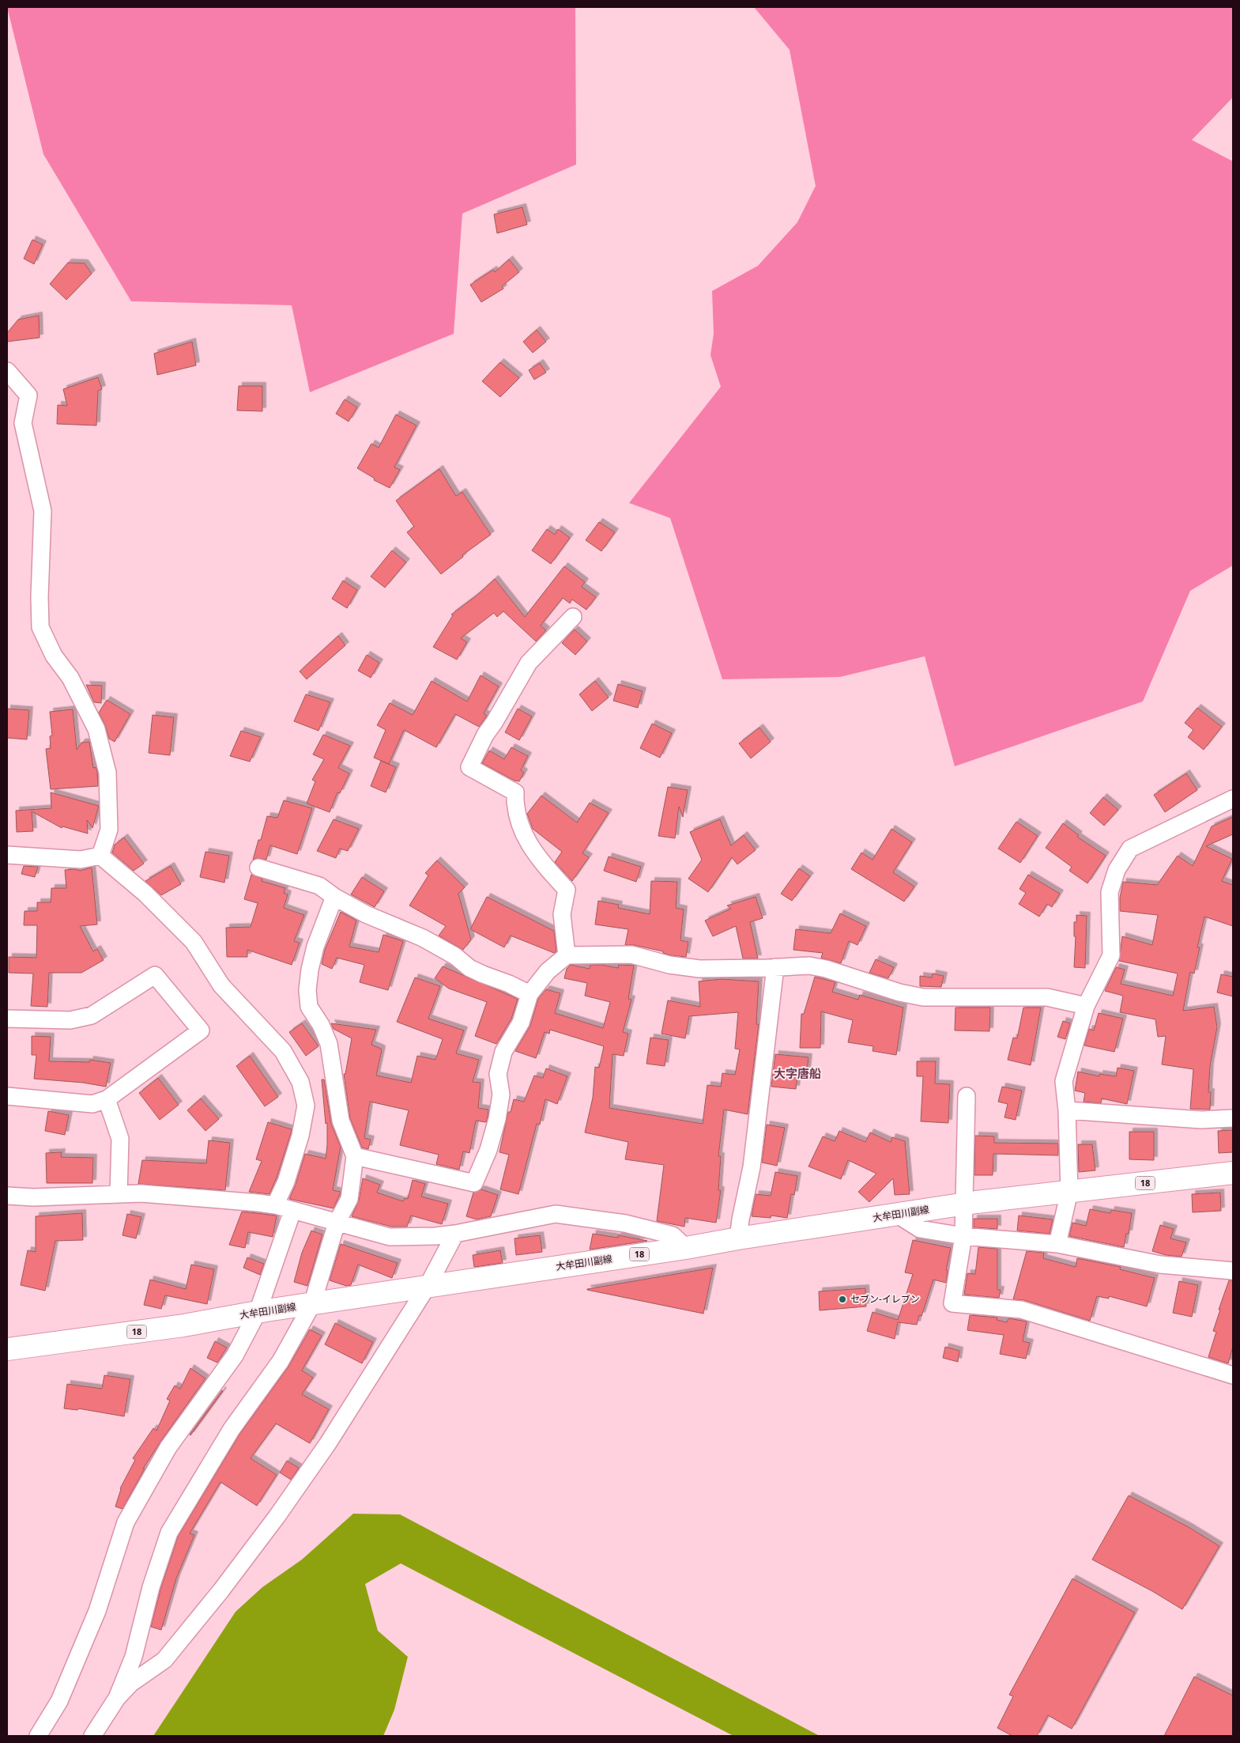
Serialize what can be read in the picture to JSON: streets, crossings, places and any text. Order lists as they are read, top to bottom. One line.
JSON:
{"streets":{"main road":["18","大牟田川副線"]},"districts":["大字唐船"],"places":["セブン-イレブン"]}
